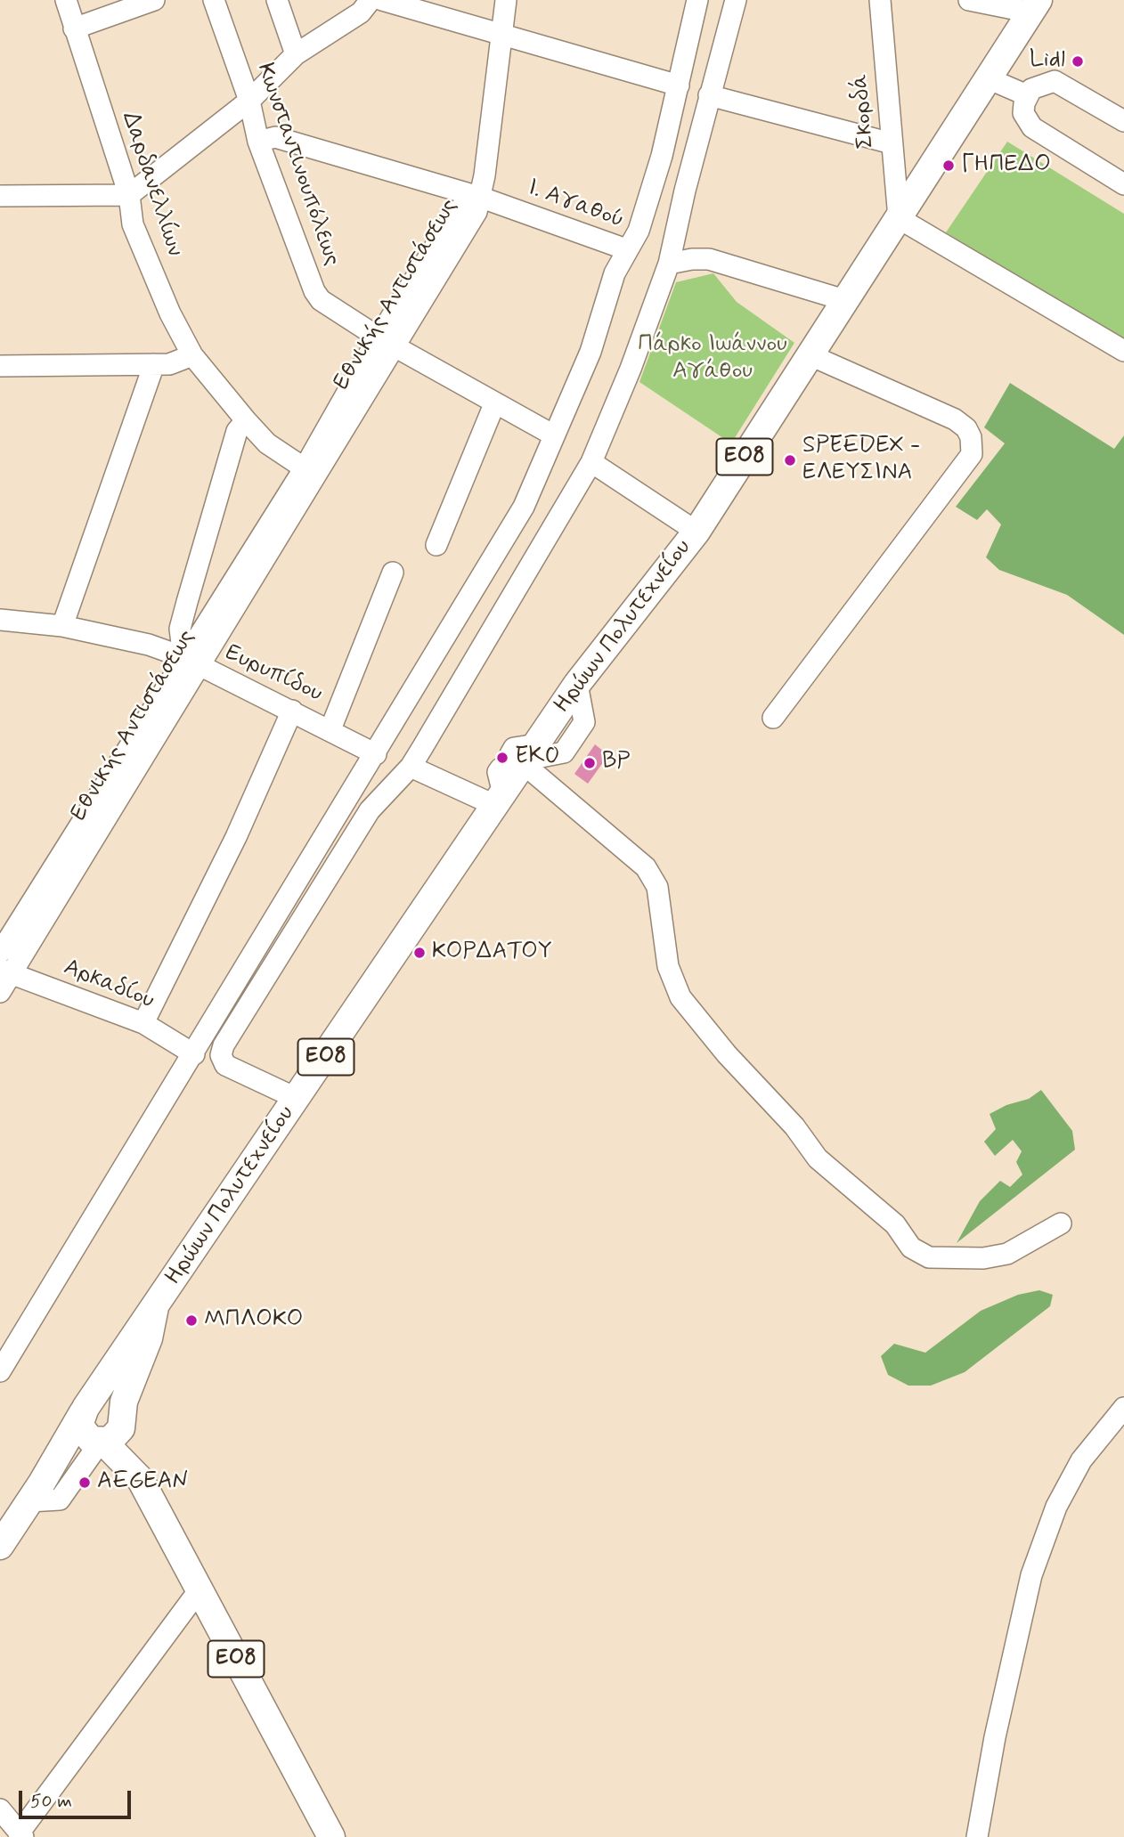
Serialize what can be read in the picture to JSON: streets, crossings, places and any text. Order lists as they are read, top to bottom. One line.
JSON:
{"streets":{"main road":["ΕΟ8","Ηρώων Πολυτεχνείου"],"street":["Σκορδά","Κωνσταντινουπόλεως","Δαρδανελλίων","Ι. Αγαθού","Εθνικής Αντιστάσεως","Ευρυπίδου","Αρκαδίου"]},"crossings":[["Σκορδά","Ηρώων Πολυτεχνείου"],["Κωνσταντινουπόλεως","Ι. Αγαθού"],["Κωνσταντινουπόλεως","Εθνικής Αντιστάσεως"],["Δαρδανελλίων","Εθνικής Αντιστάσεως"],["Ι. Αγαθού","Εθνικής Αντιστάσεως"],["Εθνικής Αντιστάσεως","Ευρυπίδου"],["Εθνικής Αντιστάσεως","Αρκαδίου"],["ΕΟ8","Ηρώων Πολυτεχνείου"]],"parks":["Πάρκο Ιωάννου Αγάθου"],"places":["Lidl","ΓΗΠΕΔΟ","SPEEDEX - ΕΛΕΥΣΙΝΑ","EKO","BP","ΚΟΡΔΑΤΟΥ","ΜΠΛΟΚΟ","AEGEAN"],"scale_bar":"50 m"}
